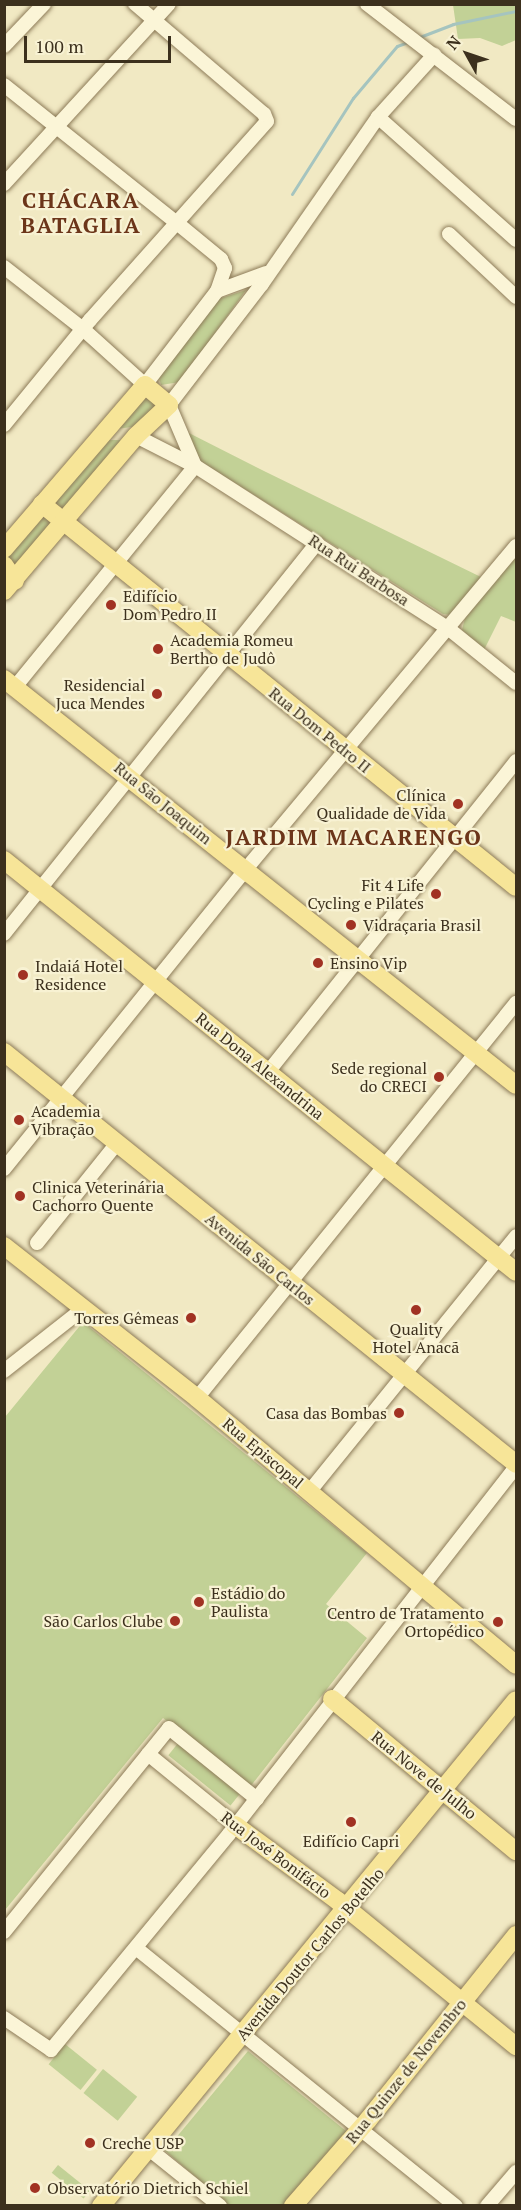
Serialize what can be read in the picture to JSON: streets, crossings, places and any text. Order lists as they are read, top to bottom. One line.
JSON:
{"streets":{"main road":["Rua Dom Pedro II","Rua São Joaquim","Rua Dona Alexandrina","Avenida São Carlos","Rua Episcopal","Rua Nove de Julho","Rua José Bonifácio","Avenida Doutor Carlos Botelho","Rua Quinze de Novembro"],"street":["Rua Rui Barbosa"]},"crossings":[["Rua Nove de Julho","Avenida Doutor Carlos Botelho"],["Rua José Bonifácio","Avenida Doutor Carlos Botelho"],["Rua José Bonifácio","Rua Quinze de Novembro"]],"districts":["CHÁCARA BATAGLIA","JARDIM MACARENGO"],"places":["Edifício Dom Pedro II","Academia Romeu Bertho de Judô","Residencial Juca Mendes","Clínica Qualidade de Vida","Fit 4 Life Cycling e Pilates","Vidraçaria Brasil","Ensino Vip","Indaiá Hotel Residence","Sede regional do CRECI","Academia Vibração","Clinica Veterinária Cachorro Quente","Quality Hotel Anacã","Torres Gêmeas","Casa das Bombas","Estádio do Paulista","São Carlos Clube","Centro de Tratamento Ortopédico","Edifício Capri","Creche USP","Observatório Dietrich Schiel"],"scale_bar":"100 m","north":"top left"}
